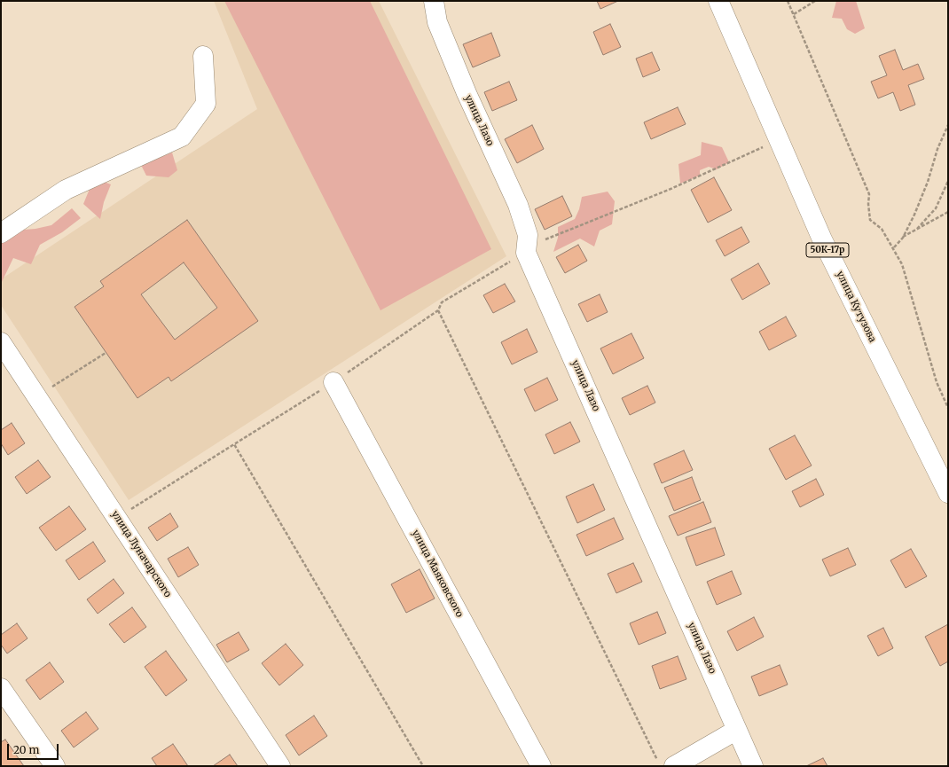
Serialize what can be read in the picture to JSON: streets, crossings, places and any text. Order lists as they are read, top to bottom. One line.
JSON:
{"streets":{"street":["улица Лазо","50К-17р","улица Кутузова","улица Луначарского","улица Маяковского"]},"scale_bar":"20 m"}
